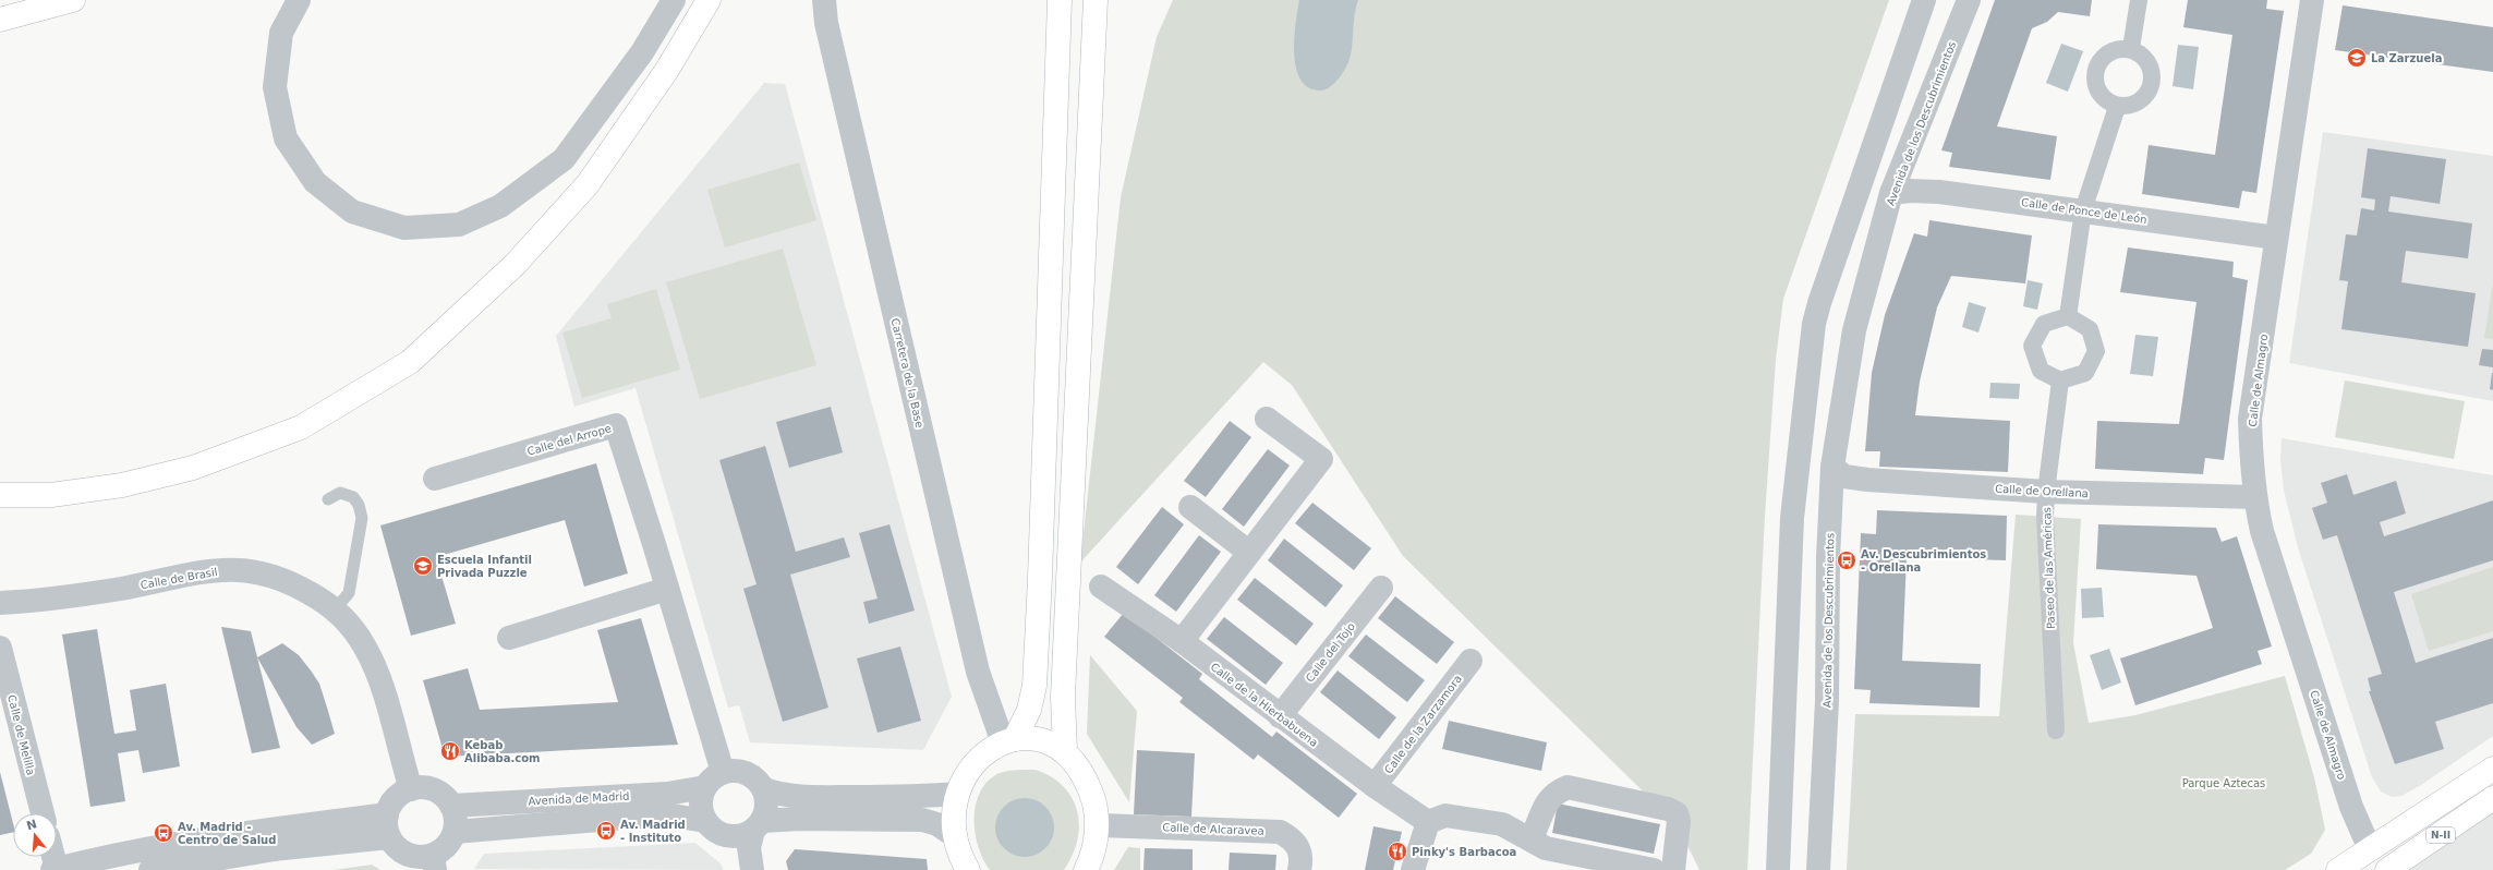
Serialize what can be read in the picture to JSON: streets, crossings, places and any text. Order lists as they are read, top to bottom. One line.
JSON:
{"streets":{"main road":["N-II"],"street":["Avenida de los Descubrimientos","Calle de Ponce de León","Carretera de la Base","Calle de Almagro","Calle del Arrope","Calle de Orellana","Paseo de las Américas","Calle de Brasil","Calle del Tojo","Calle de la Hierbabuena","Calle de la Zarzamora","Calle de Melilla","Avenida de Madrid","Calle de Alcaravea"]},"crossings":[["Avenida de los Descubrimientos","Calle de Ponce de León"],["Avenida de los Descubrimientos","Calle de Orellana"],["Calle de Ponce de León","Calle de Almagro"],["Calle de Almagro","Calle de Orellana"],["Calle de Almagro","N-II"],["Calle del Arrope","Avenida de Madrid"],["Calle de Orellana","Paseo de las Américas"],["Calle de Brasil","Avenida de Madrid"],["Calle del Tojo","Calle de la Hierbabuena"],["Calle de la Hierbabuena","Calle de la Zarzamora"]],"parks":["Parque Aztecas"],"places":{"school or university":["La Zarzuela","Escuela Infantil Privada Puzzle"],"bus stop":["Av. Descubrimientos - Orellana","Av. Madrid - Instituto","Av. Madrid - Centro de Salud"],"restaurant":["Kebab Alibaba.com","Pinky's Barbacoa"]},"north":"top"}
